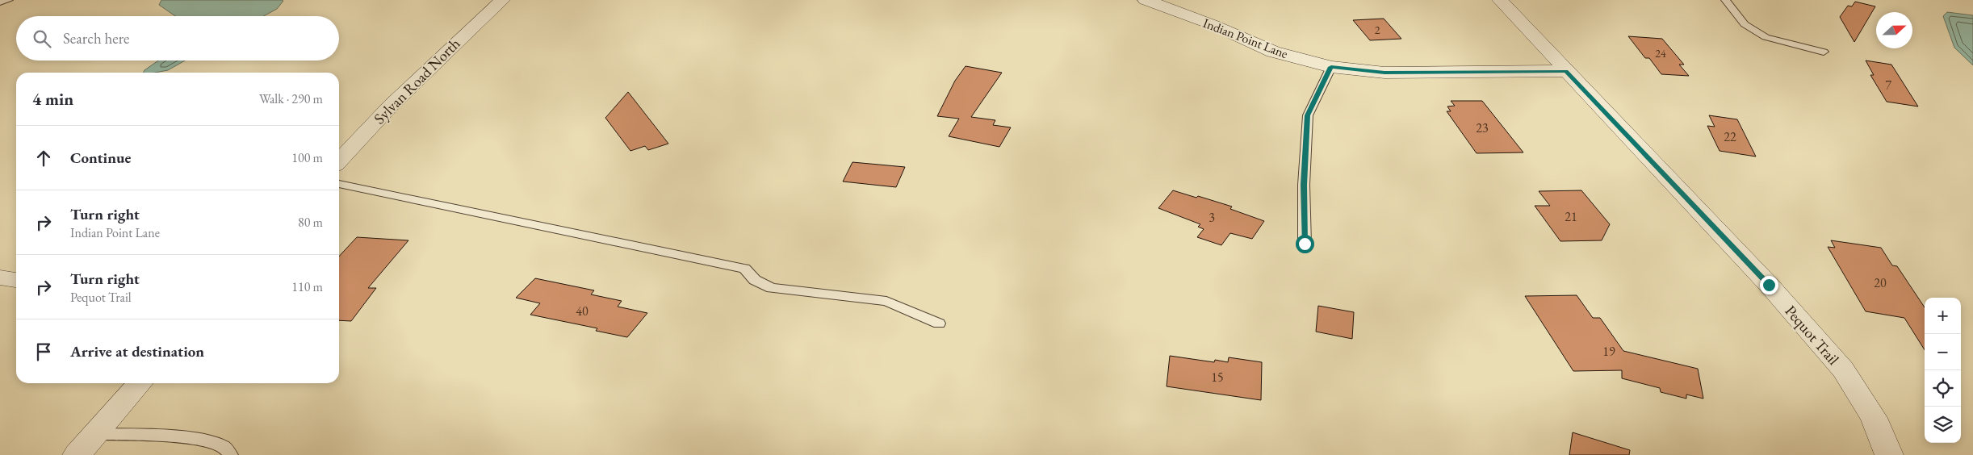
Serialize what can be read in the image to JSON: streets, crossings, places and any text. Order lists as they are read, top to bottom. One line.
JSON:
{"streets":{"street":["Indian Point Lane","Sylvan Road North","Pequot Trail"]},"crossings":[["Indian Point Lane","Pequot Trail"]],"house_numbers":["2","24","7","23","22","21","3","20","40","19","15"],"north":"right","page":{"search":"Search here","heading":["4 min","Walk · 290 m"],"list":[["Continue","100 m"],["Turn right","Indian Point Lane","80 m"],["Turn right","Pequot Trail","110 m"],"Arrive at destination"],"map_buttons":["+","−"]}}
